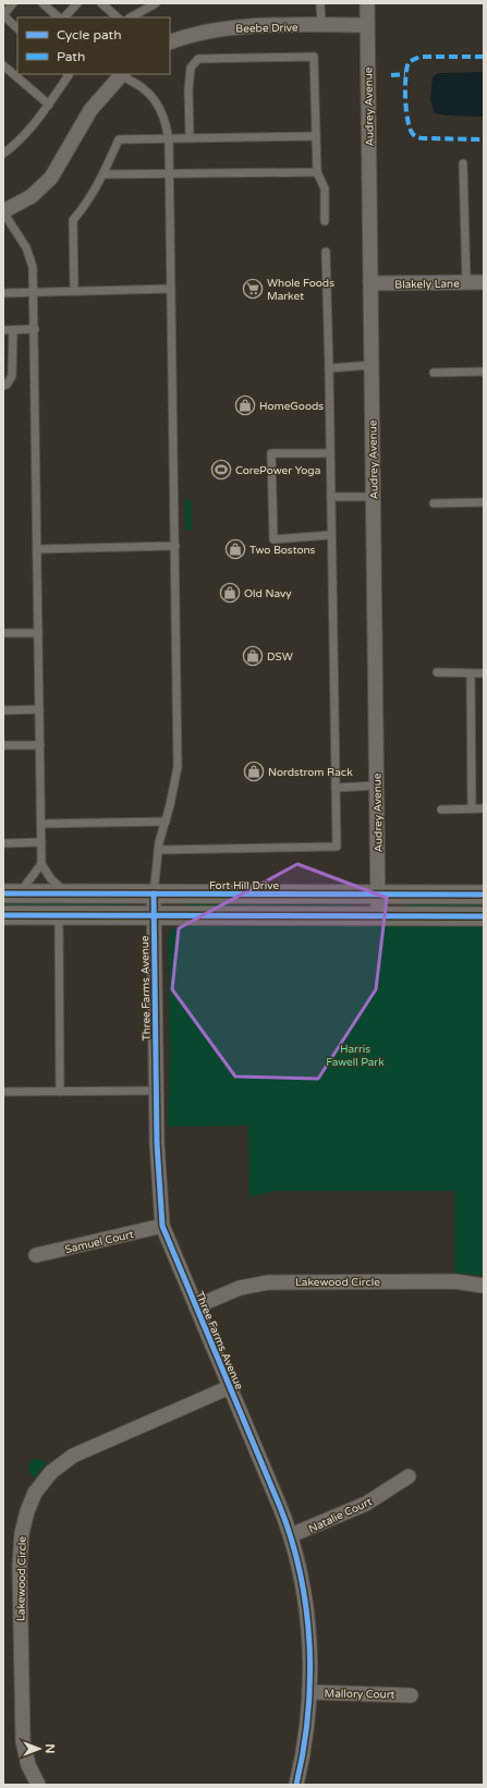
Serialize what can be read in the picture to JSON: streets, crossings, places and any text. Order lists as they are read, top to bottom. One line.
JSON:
{"streets":{"street":["Beebe Drive","Audrey Avenue","Blakely Lane","Fort Hill Drive","Three Farms Avenue","Samuel Court","Lakewood Circle","Natalie Court","Mallory Court"]},"crossings":[["Beebe Drive","Audrey Avenue"],["Audrey Avenue","Blakely Lane"],["Audrey Avenue","Fort Hill Drive"],["Fort Hill Drive","Three Farms Avenue"],["Three Farms Avenue","Samuel Court"],["Three Farms Avenue","Lakewood Circle"],["Three Farms Avenue","Natalie Court"],["Three Farms Avenue","Mallory Court"]],"parks":["Harris Fawell Park"],"places":{"supermarket":["Whole Foods Market"],"shop":["HomeGoods","Two Bostons","Old Navy","DSW","Nordstrom Rack"],"sports":["CorePower Yoga"]},"legend":["Cycle path","Path"],"north":"right"}
